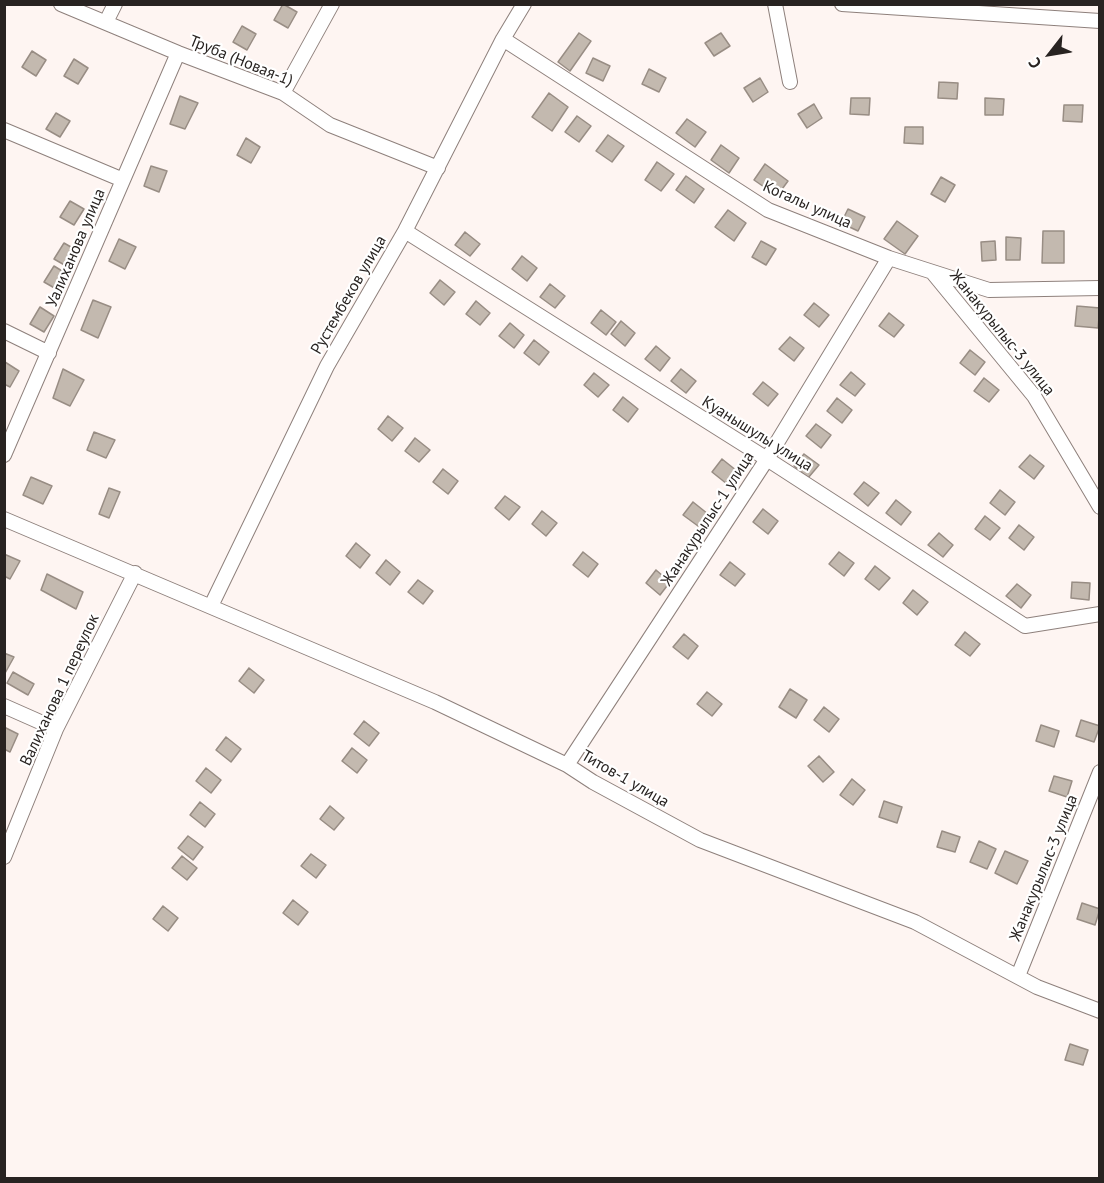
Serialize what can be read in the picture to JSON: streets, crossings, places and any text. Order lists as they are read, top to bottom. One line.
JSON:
{"streets":{"street":["Труба (Новая-1)","Когалы улица","Уалиханова улица","Рустембеков улица","Жанакурылыс-3 улица","Куанышулы улица","Жанакурылыс-1 улица","Валиханова 1 переулок","Титов-1 улица"]},"crossings":[["Труба (Новая-1)","Уалиханова улица"],["Труба (Новая-1)","Рустембеков улица"],["Когалы улица","Рустембеков улица"],["Когалы улица","Жанакурылыс-3 улица"],["Когалы улица","Жанакурылыс-1 улица"],["Рустембеков улица","Куанышулы улица"],["Рустембеков улица","Титов-1 улица"],["Жанакурылыс-3 улица","Титов-1 улица"],["Куанышулы улица","Жанакурылыс-1 улица"],["Жанакурылыс-1 улица","Титов-1 улица"],["Валиханова 1 переулок","Титов-1 улица"]],"north":"bottom left"}
